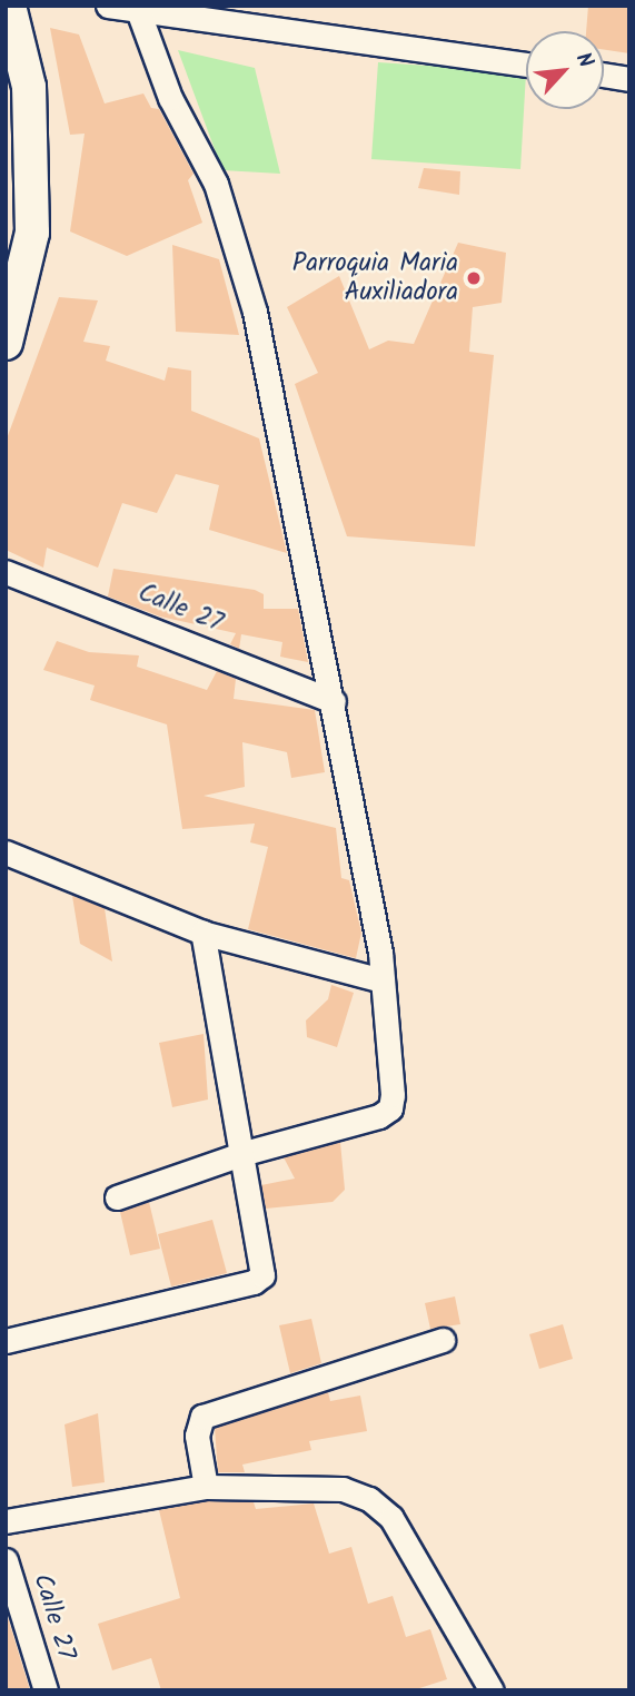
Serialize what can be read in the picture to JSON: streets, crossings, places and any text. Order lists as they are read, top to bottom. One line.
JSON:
{"streets":{"street":["Calle 27"]},"places":["Parroquia Maria Auxiliadora"],"north":"top right"}
